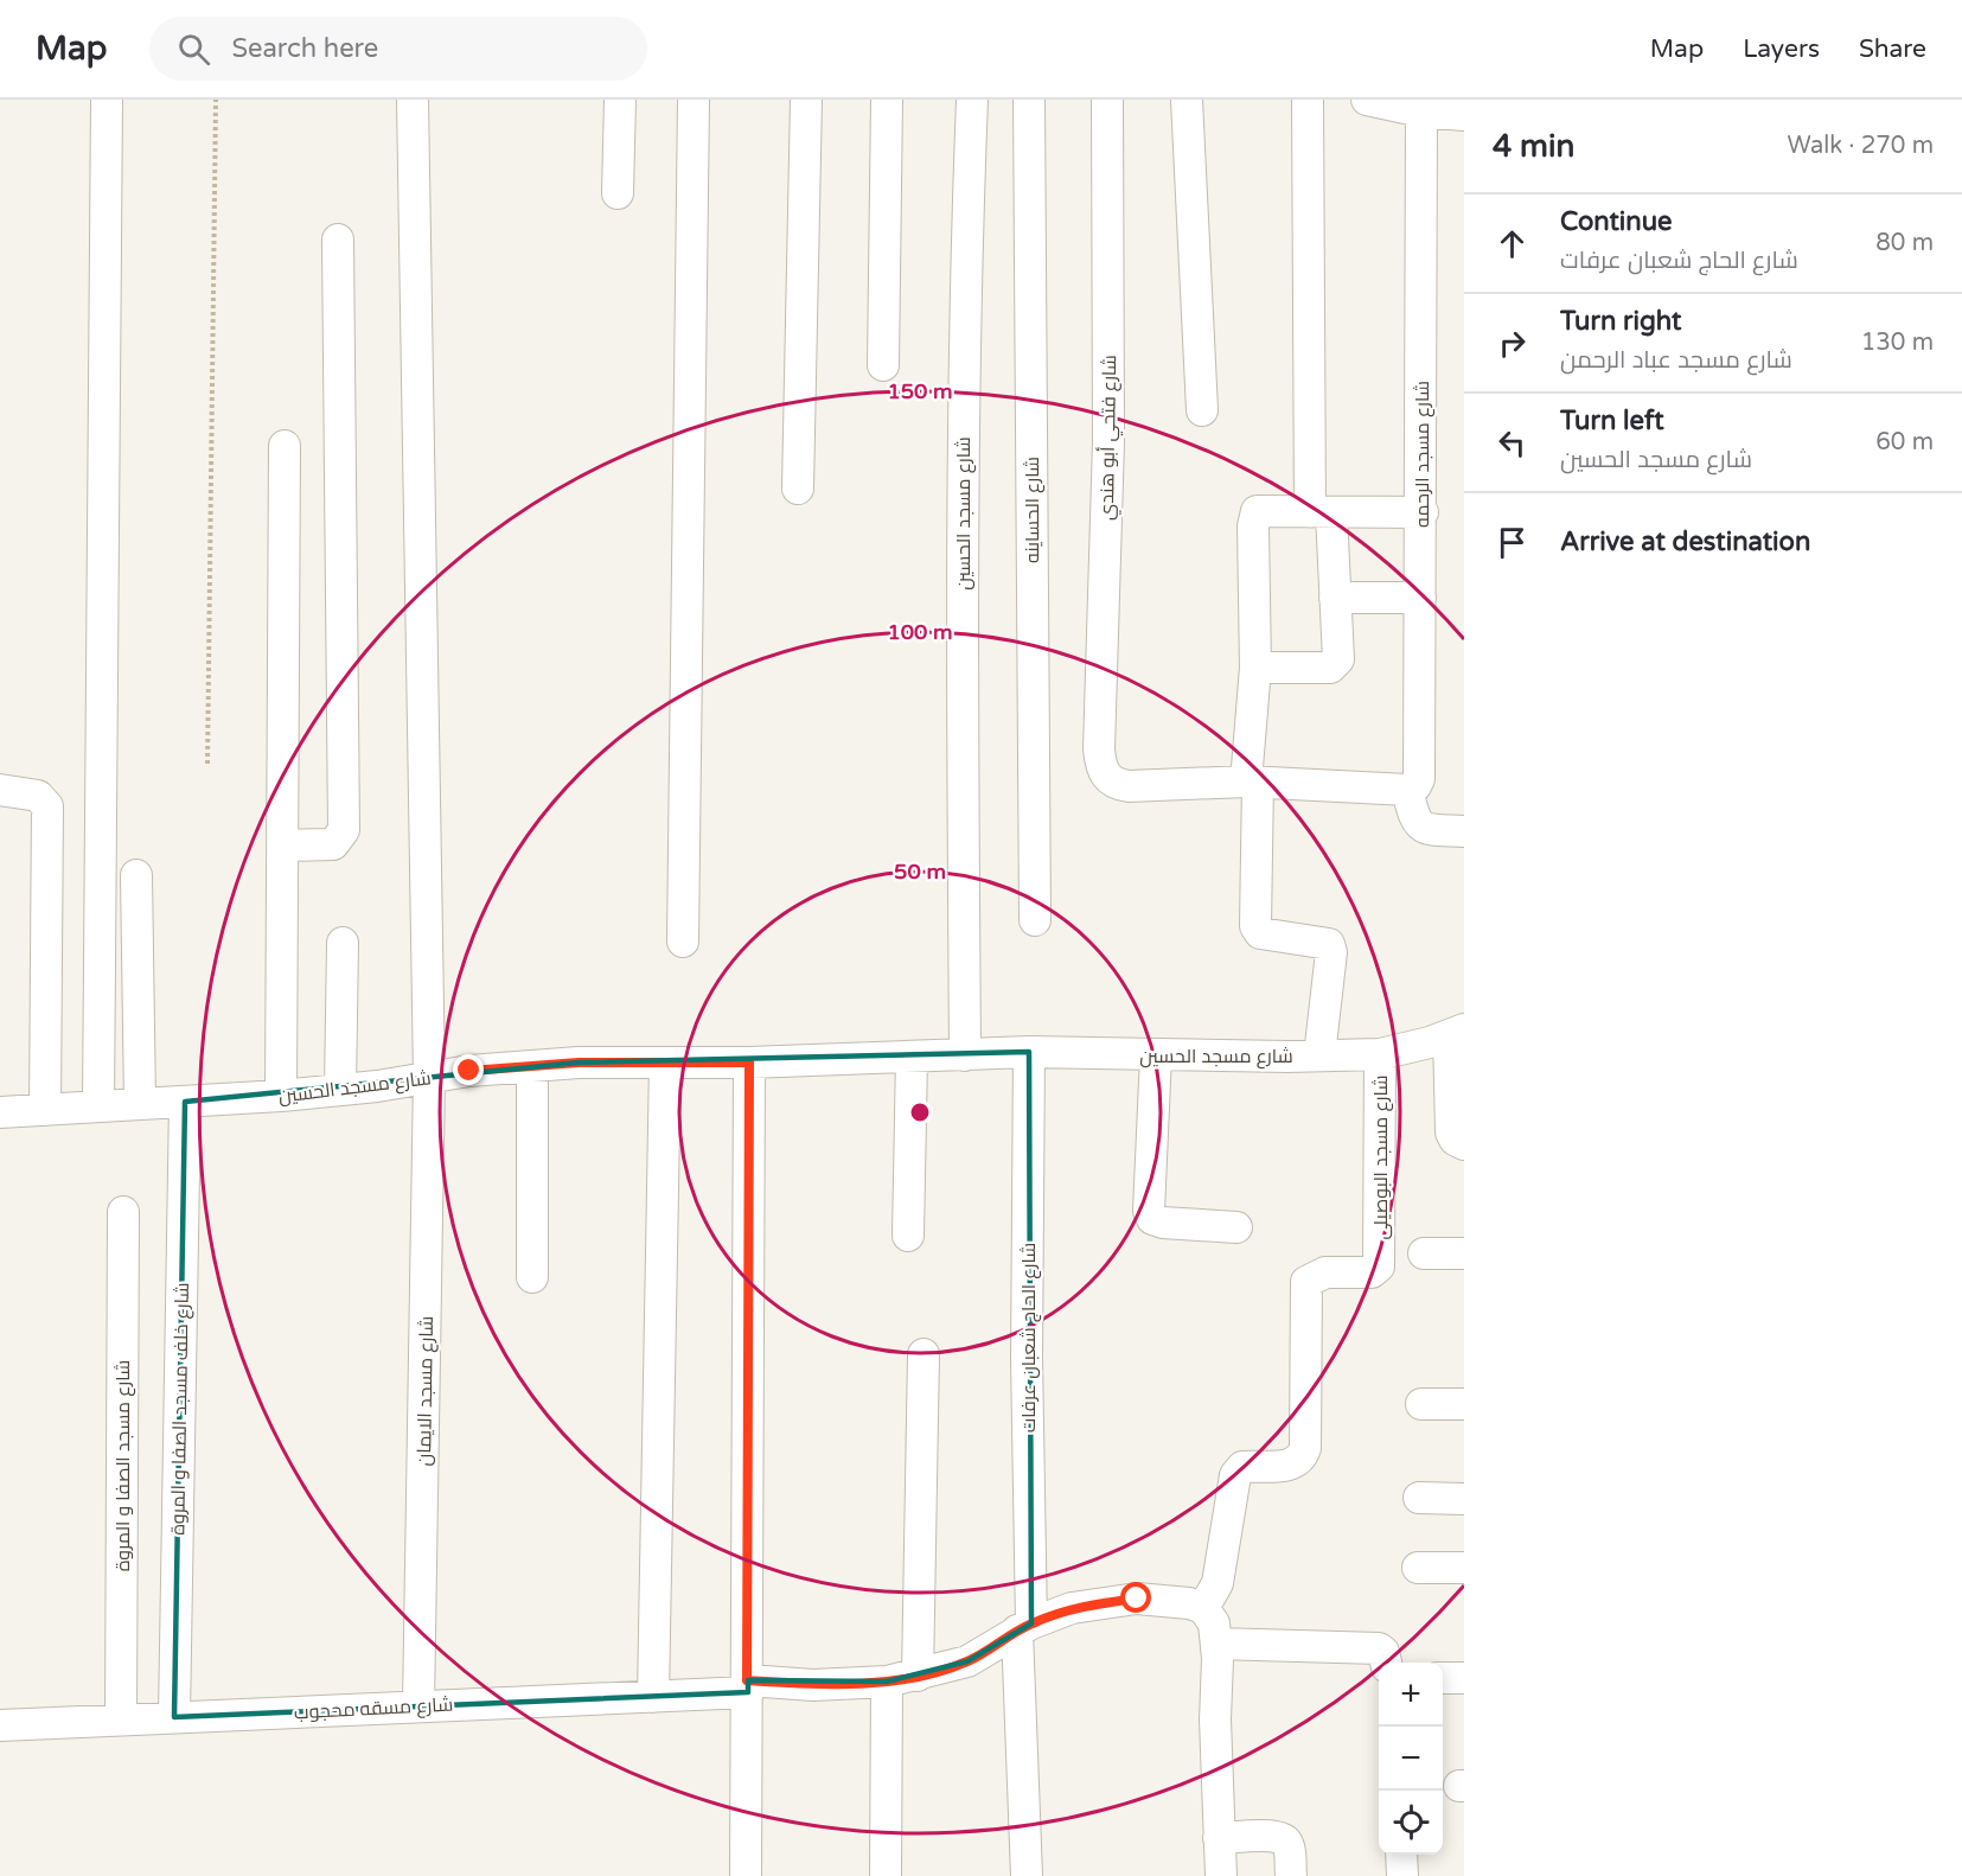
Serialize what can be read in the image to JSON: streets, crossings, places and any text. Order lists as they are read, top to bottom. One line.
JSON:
{"streets":{"street":["شارع فتحي أبو هندي","شارع مسجد الرحمه","شارع الحساينه","شارع مسجد الحسين","شارع مسجد البوصيلى","شارع الحاج شعبان عرفات","شارع مسجد الايمان","شارع خلف مسجد الصفا و المروة","شارع مسجد الصفا و المروة","شارع مسقه محجوب"]},"crossings":[["شارع مسجد الحسين","شارع مسجد البوصيلى"],["شارع مسجد الحسين","شارع الحاج شعبان عرفات"],["شارع مسجد الحسين","شارع مسجد الايمان"],["شارع مسجد الحسين","شارع خلف مسجد الصفا و المروة"],["شارع مسجد الايمان","شارع مسقه محجوب"],["شارع خلف مسجد الصفا و المروة","شارع مسقه محجوب"],["شارع مسجد الصفا و المروة","شارع مسقه محجوب"]],"page":{"header":"Map","search":"Search here","nav":["Map","Layers","Share"],"heading":["4 min","Walk · 270 m"],"list":[["Continue","شارع الحاج شعبان عرفات","80 m"],["Turn right","شارع مسجد عباد الرحمن","130 m"],["Turn left","شارع مسجد الحسين","60 m"],"Arrive at destination"],"map_buttons":["+","−"]},"rings":["150 m","100 m","50 m"]}
